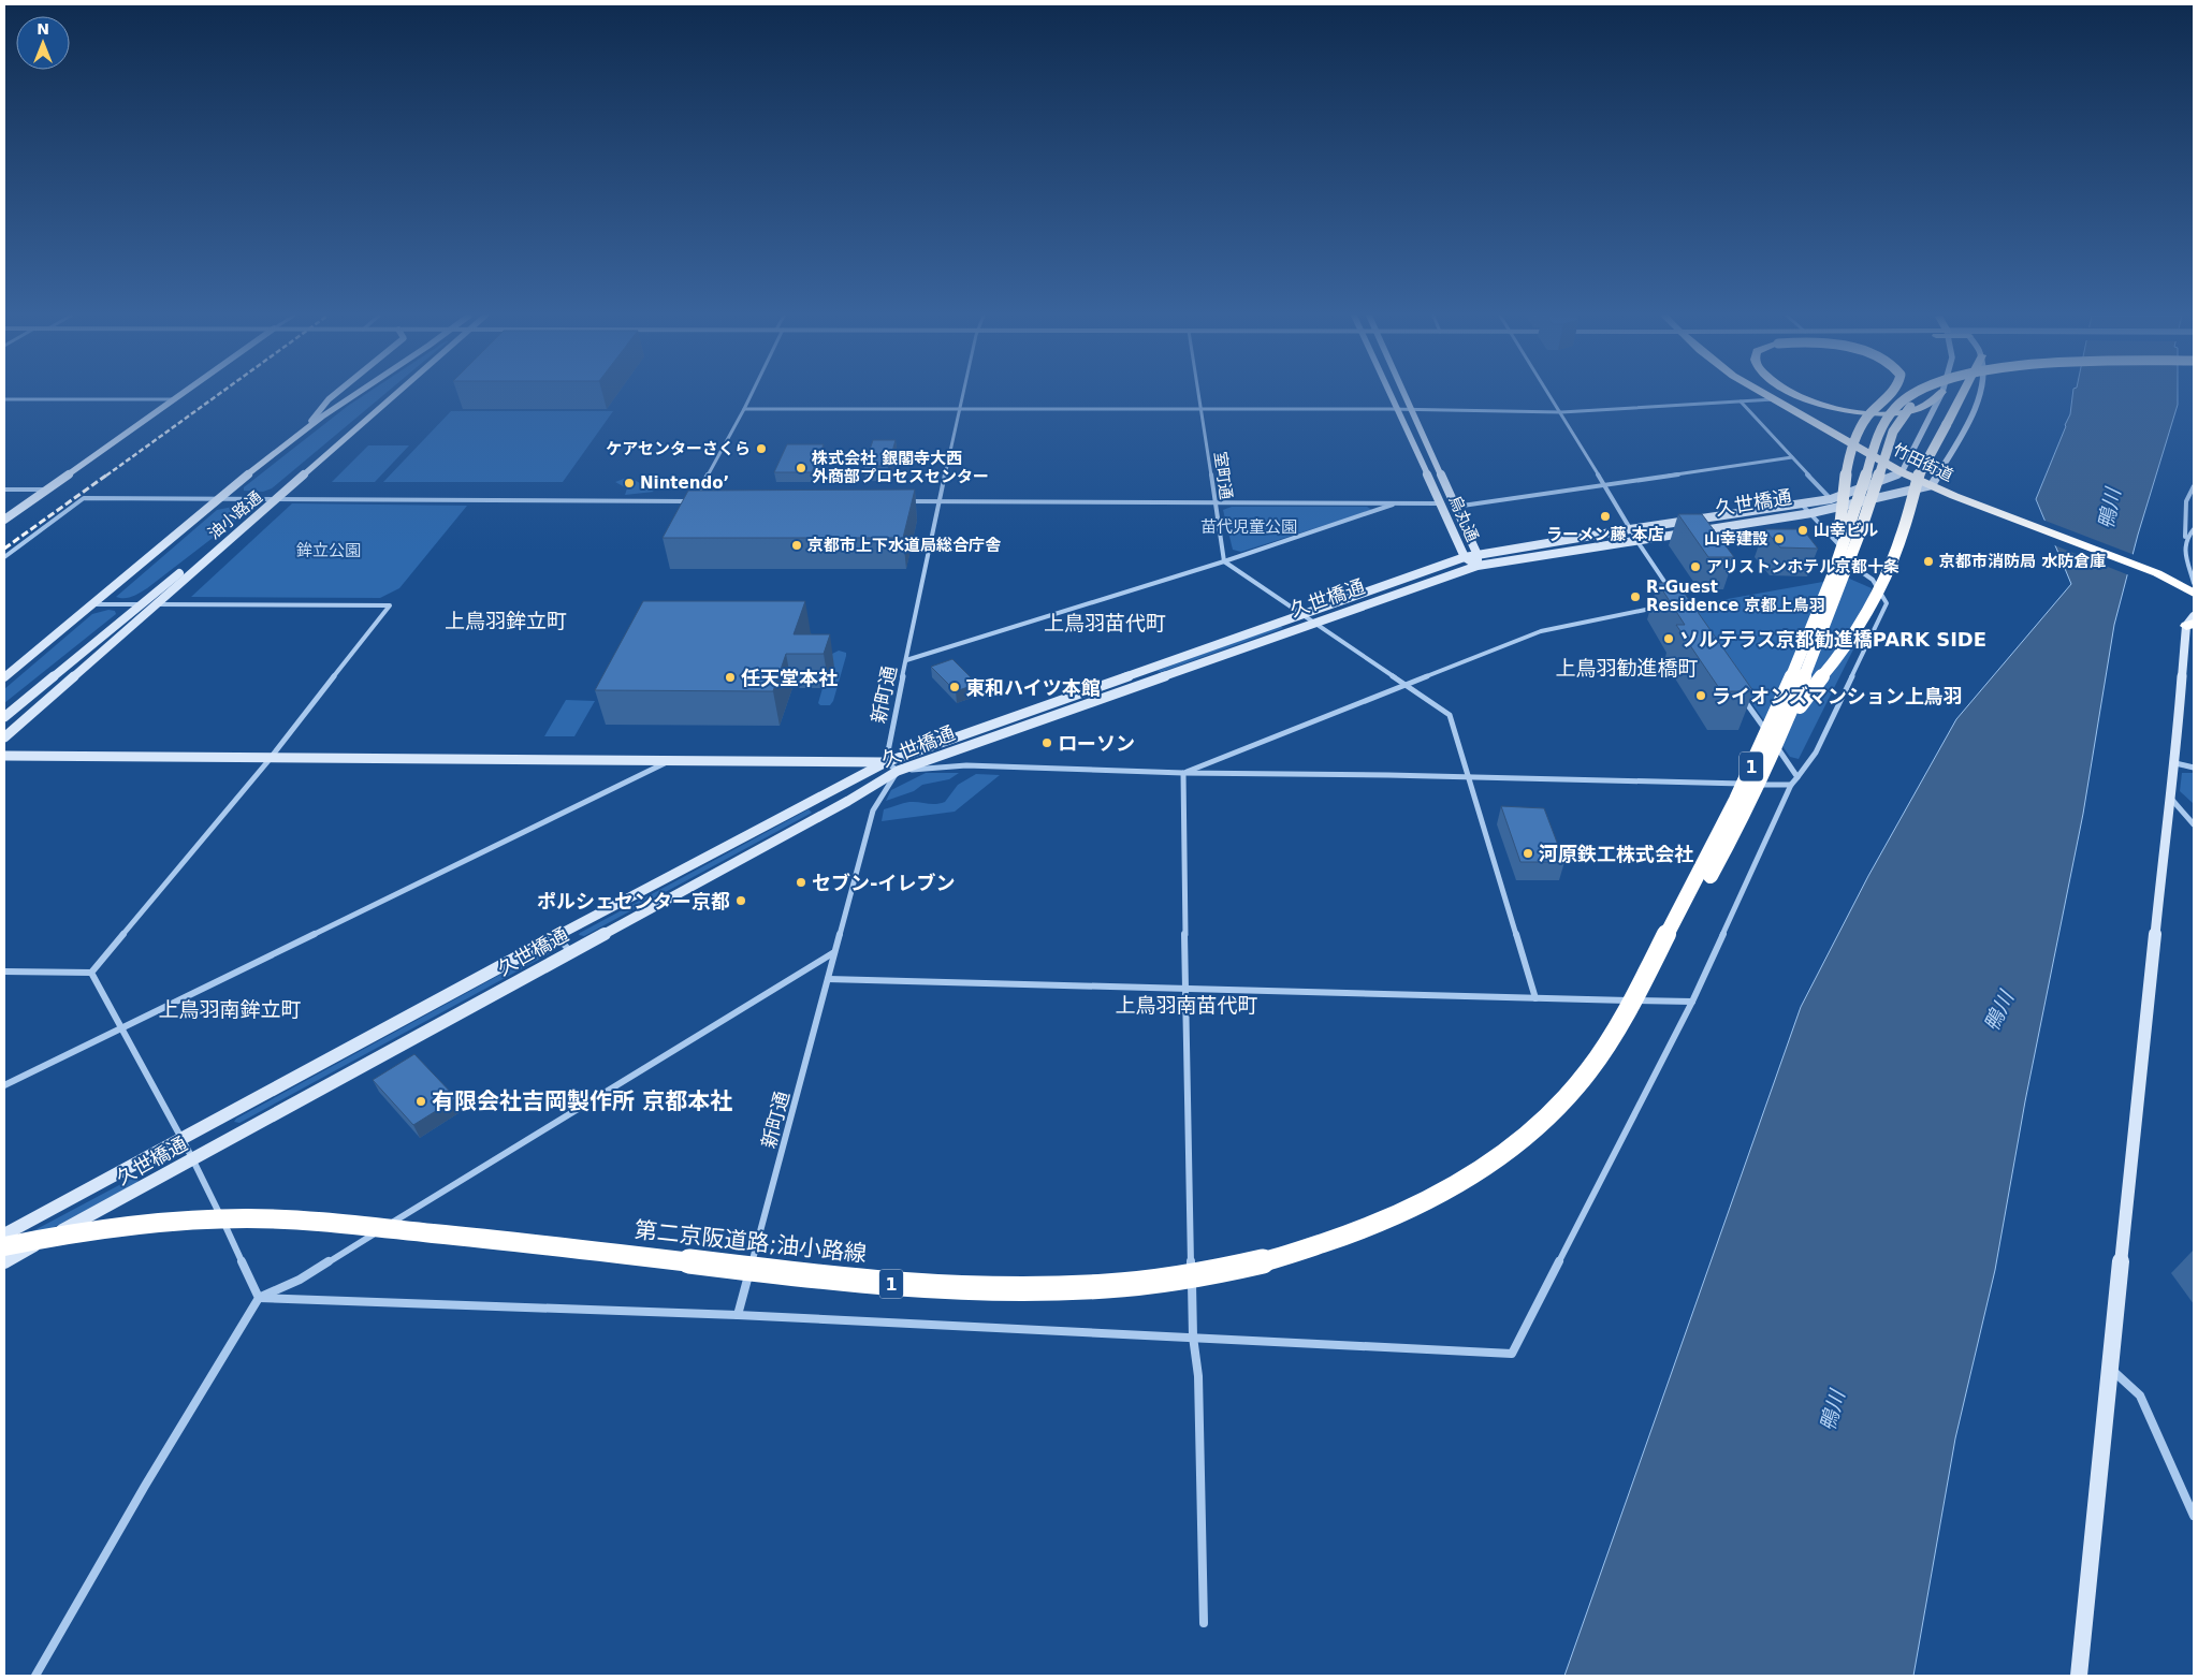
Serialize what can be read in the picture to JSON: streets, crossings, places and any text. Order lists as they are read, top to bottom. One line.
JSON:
{"streets":{"highway":["竹田街道","1","第二京阪道路;油小路線"],"street":["室町通","久世橋通","油小路通","烏丸通","新町通"]},"crossings":[["竹田街道","久世橋通"],["久世橋通","烏丸通"],["久世橋通","新町通"]],"districts":["上鳥羽鉾立町","上鳥羽苗代町","上鳥羽勧進橋町","上鳥羽南苗代町","上鳥羽南鉾立町"],"water":["鴨川"],"parks":["苗代児童公園","鉾立公園"],"places":["ケアセンターさくら","株式会社 銀閣寺大西 外商部プロセスセンター","Nintendo’","ラーメン藤 本店","山幸ビル","山幸建設","京都市上下水道局総合庁舎","京都市消防局 水防倉庫","アリストンホテル京都十条","R-Guest Residence 京都上鳥羽","ソルテラス京都勧進橋PARK SIDE","任天堂本社","東和ハイツ本館","ライオンズマンション上鳥羽","ローソン","河原鉄工株式会社","セブン-イレブン","ポルシェセンター京都","有限会社吉岡製作所 京都本社"],"north":"top"}
